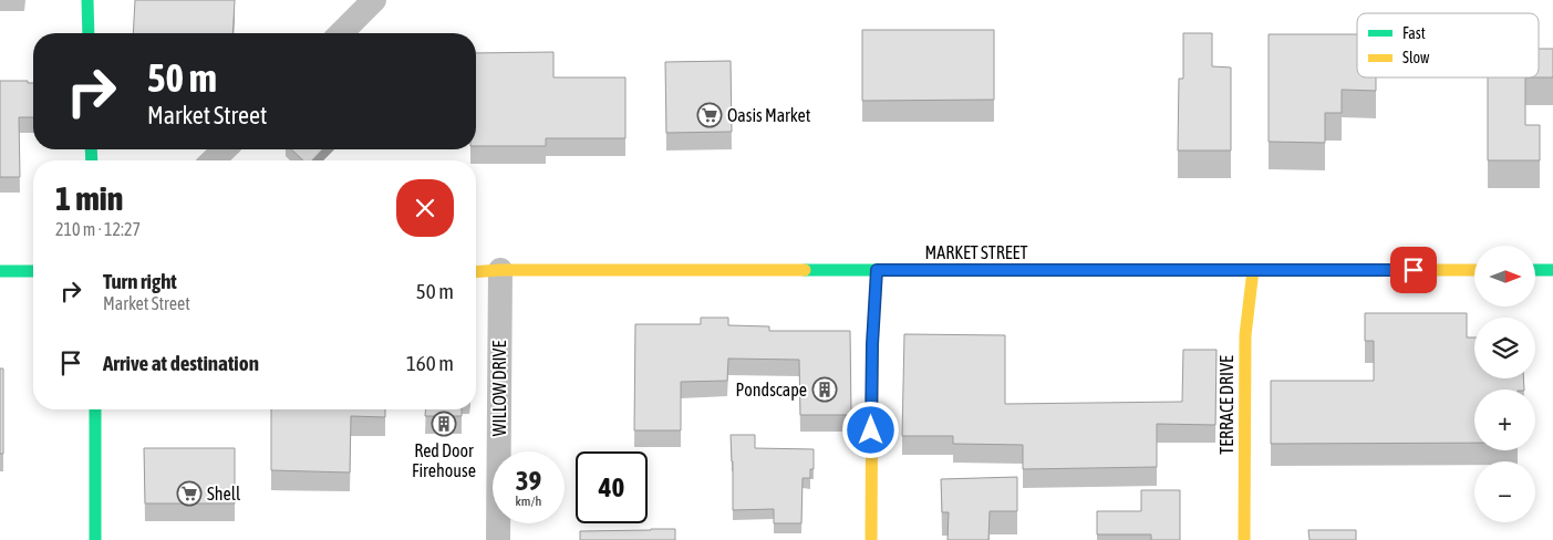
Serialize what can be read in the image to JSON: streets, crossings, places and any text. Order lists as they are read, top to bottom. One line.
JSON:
{"streets":{"main road":["MARKET STREET","TERRACE DRIVE"],"street":["WILLOW DRIVE"]},"crossings":[["MARKET STREET","WILLOW DRIVE"],["MARKET STREET","TERRACE DRIVE"]],"places":{"supermarket":["Oasis Market","Shell"],"building":["Pondscape","Red Door Firehouse"]},"legend":["Fast","Slow"],"north":"right","page":{"turn":["50 m","Market Street"],"heading":["1 min","210 m · 12:27"],"map_buttons":["+","−"],"list":[{"name":"Turn right","note":"Market Street","value":"50 m"},{"name":"Arrive at destination","value":"160 m"}],"speed":"39 km/h","limit":"40"}}
